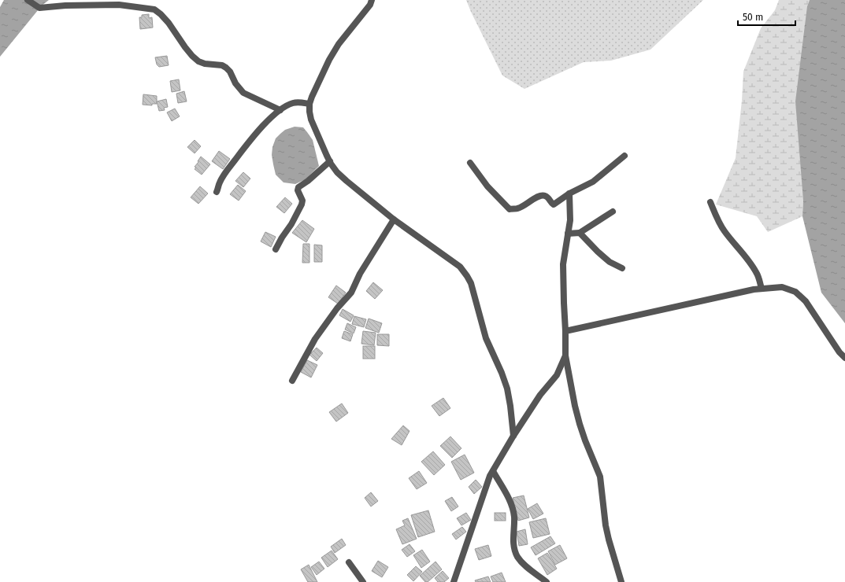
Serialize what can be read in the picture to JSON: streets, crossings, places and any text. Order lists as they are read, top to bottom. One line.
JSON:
{"scale_bar":"50 m"}
